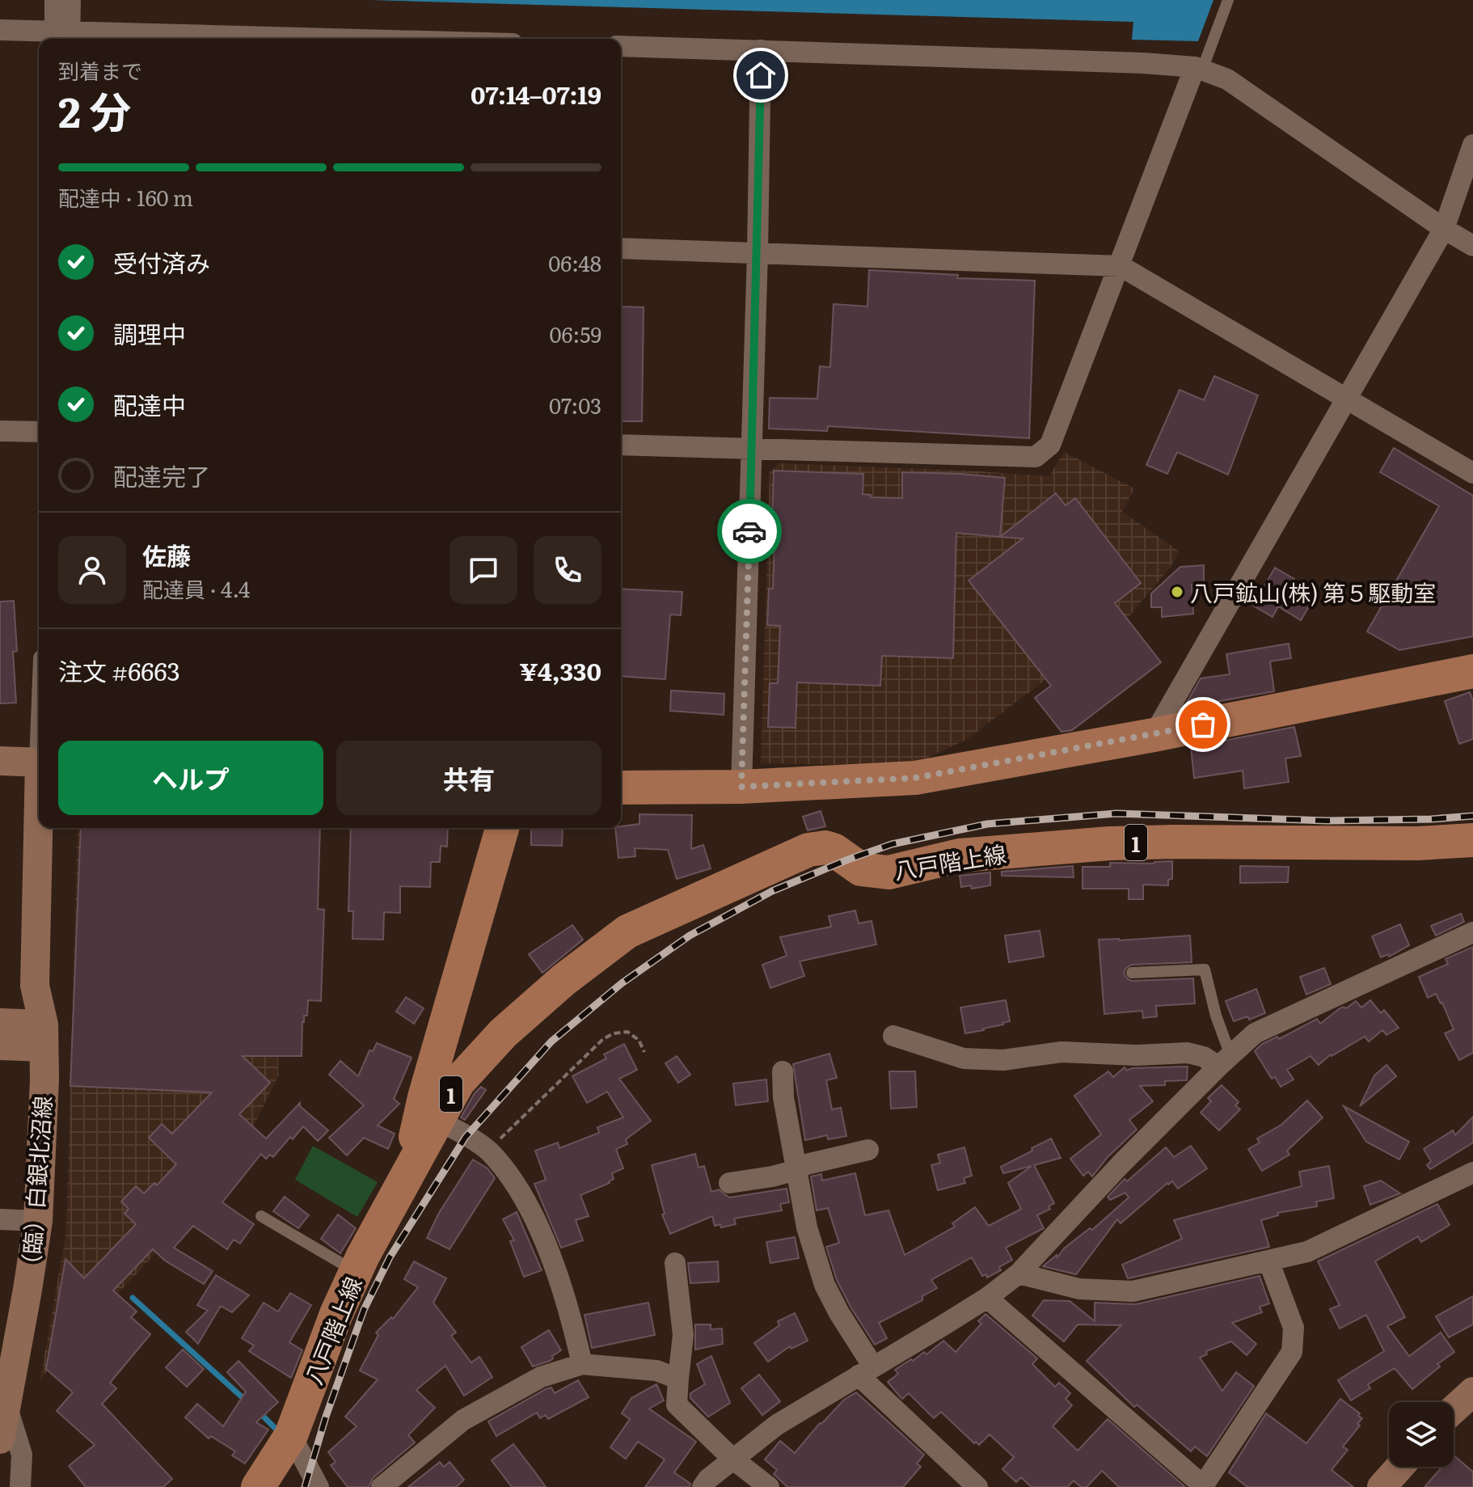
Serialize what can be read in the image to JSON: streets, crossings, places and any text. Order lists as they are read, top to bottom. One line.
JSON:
{"streets":{"main road":["1","八戸階上線"],"street":["（臨）白銀北沼線"]},"places":["八戸鉱山(株) 第５駆動室"],"page":{"heading":["2 分","到着まで","07:14–07:19"],"panel":["佐藤","配達員 · 4.4","注文 #6663","¥4,330"],"bar":"配達中 · 160 m","list":[["受付済み","06:48"],["調理中","06:59"],["配達中","07:03"],"配達完了"],"buttons":["ヘルプ","共有"]}}
